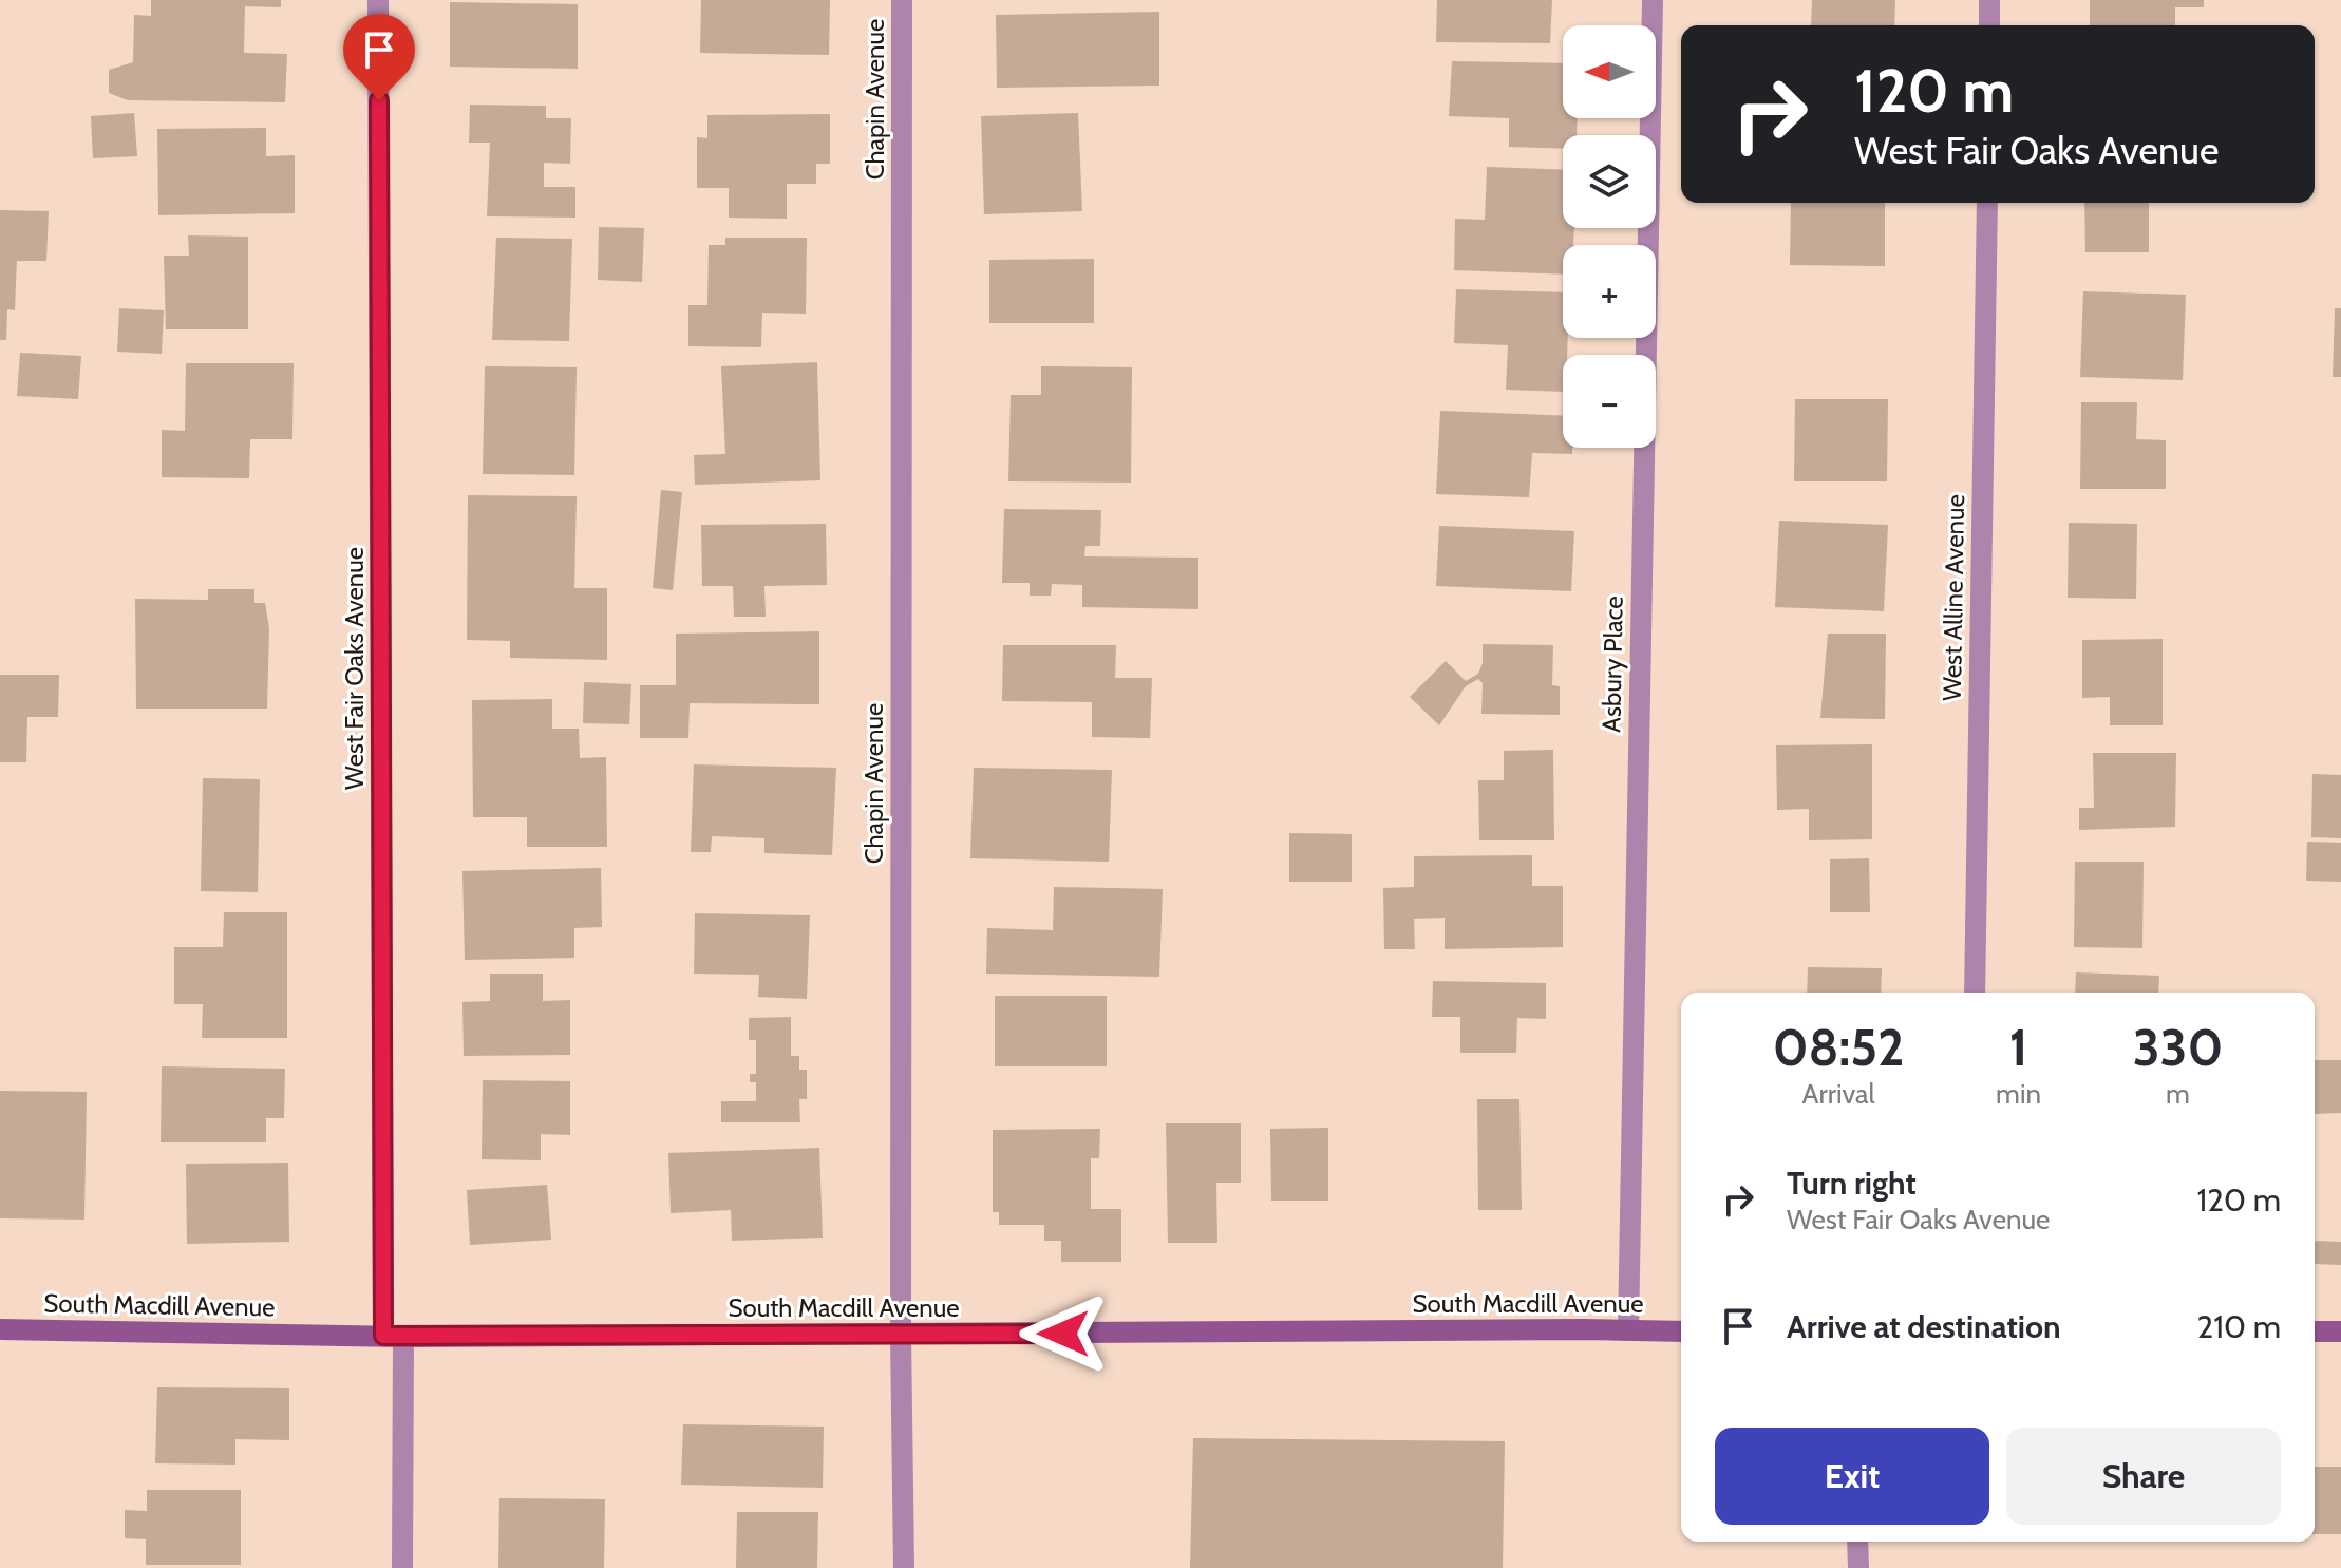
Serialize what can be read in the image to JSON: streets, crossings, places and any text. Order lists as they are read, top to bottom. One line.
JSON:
{"streets":{"street":["Chapin Avenue","West Alline Avenue","Asbury Place","West Fair Oaks Avenue","South Macdill Avenue"]},"crossings":[["Chapin Avenue","South Macdill Avenue"],["Asbury Place","South Macdill Avenue"],["West Fair Oaks Avenue","South Macdill Avenue"]],"north":"left","page":{"map_buttons":["+","−"],"turn":["120 m","West Fair Oaks Avenue"],"eta":["08:52","Arrival","1","min","330","m"],"list":[{"name":"Turn right","note":"West Fair Oaks Avenue","value":"120 m"},{"name":"Arrive at destination","value":"210 m"}],"buttons":["Exit","Share"]}}
